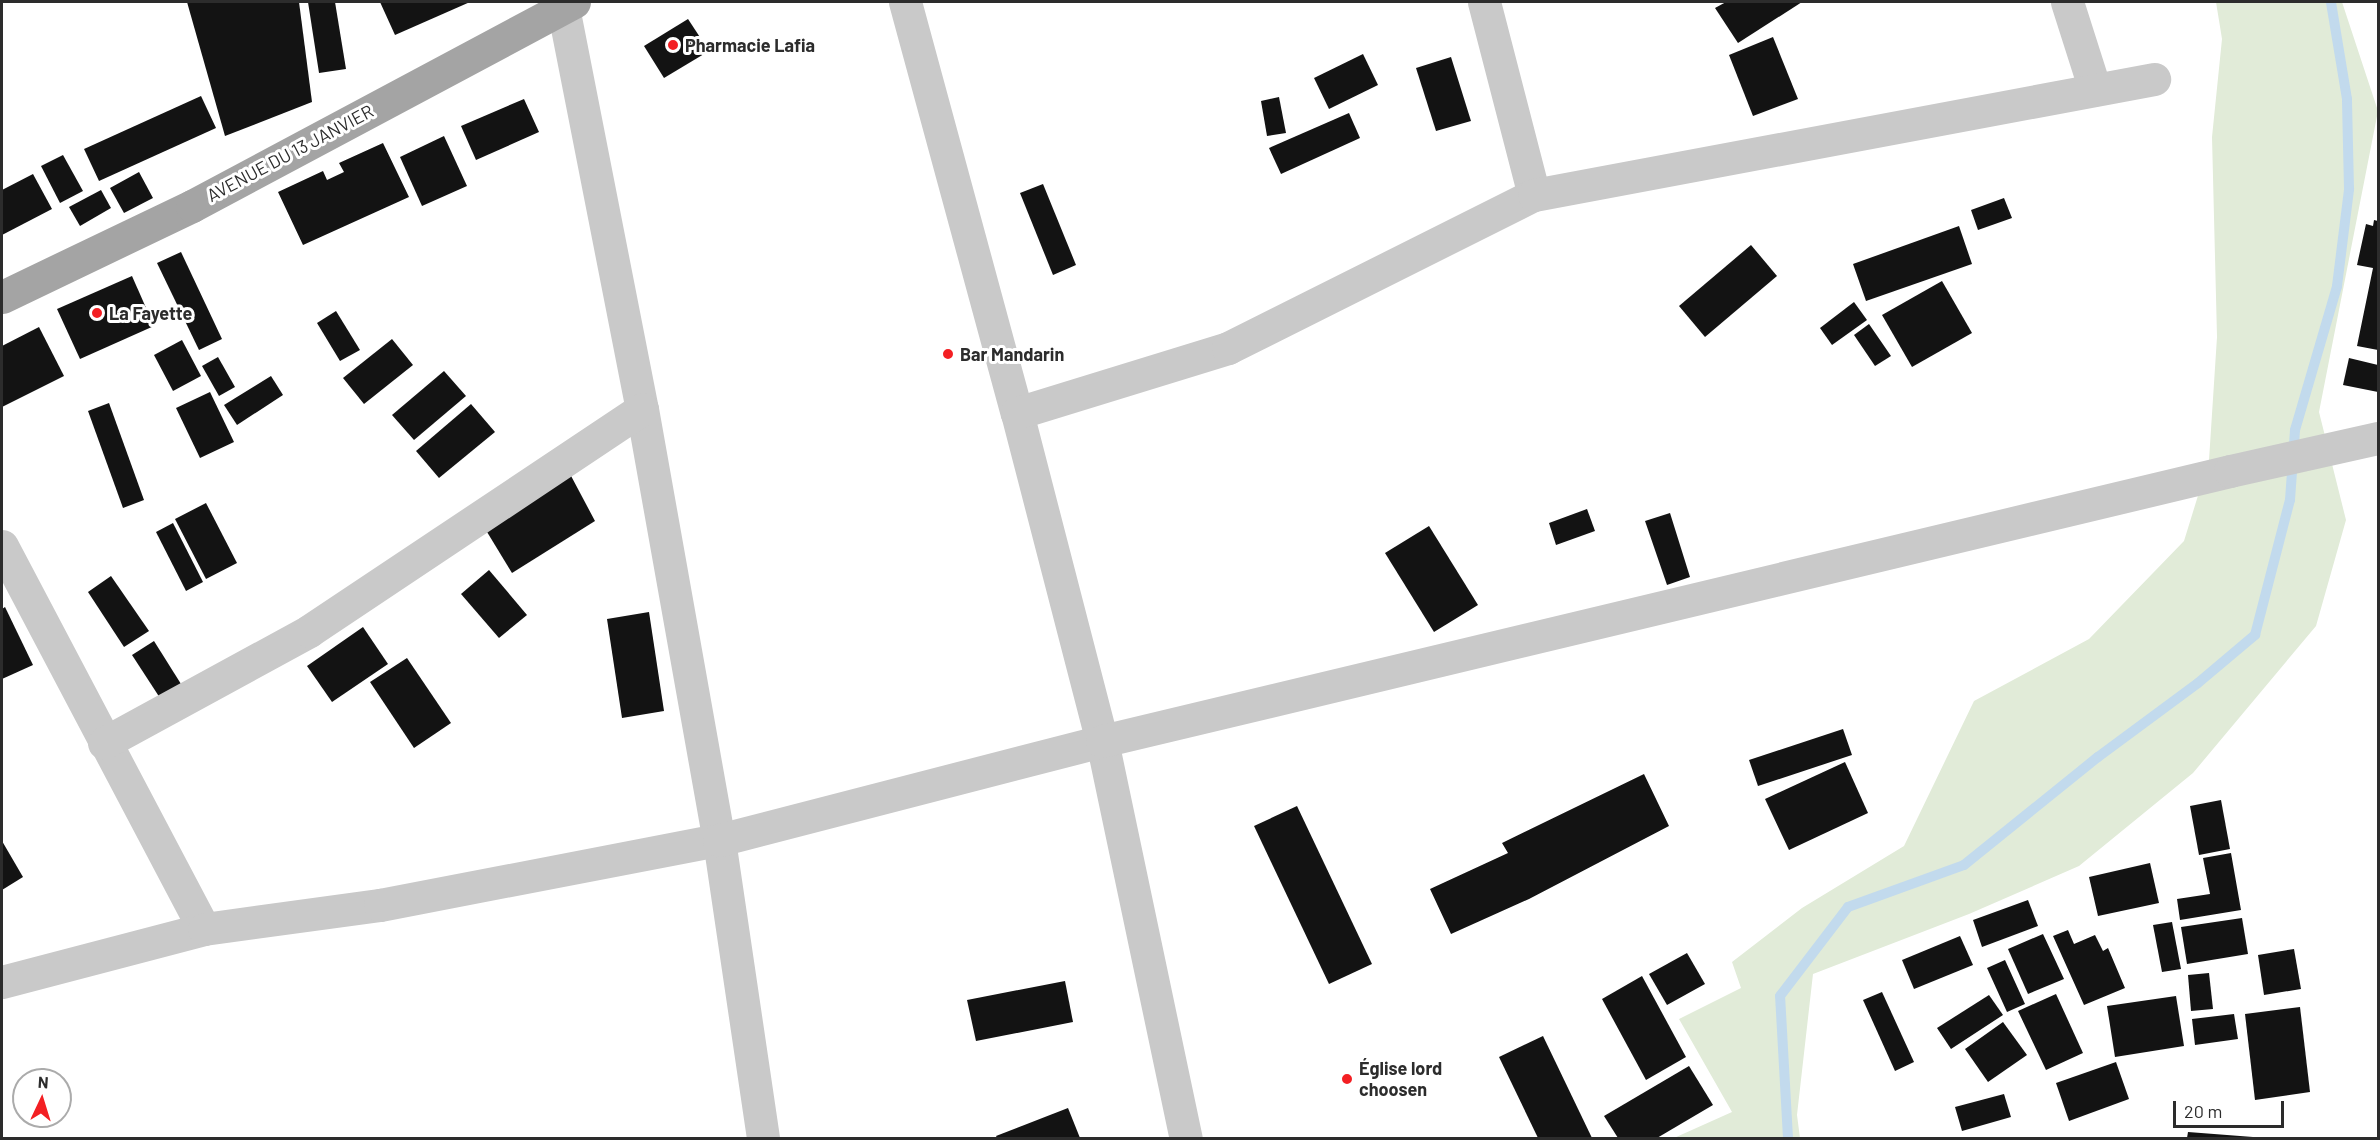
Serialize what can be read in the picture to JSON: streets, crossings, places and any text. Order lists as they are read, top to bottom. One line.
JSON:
{"streets":{"main road":["AVENUE DU 13 JANVIER"]},"places":["Pharmacie Lafia","La Fayette","Bar Mandarin","Église lord choosen"],"scale_bar":"20 m","north":"top"}
